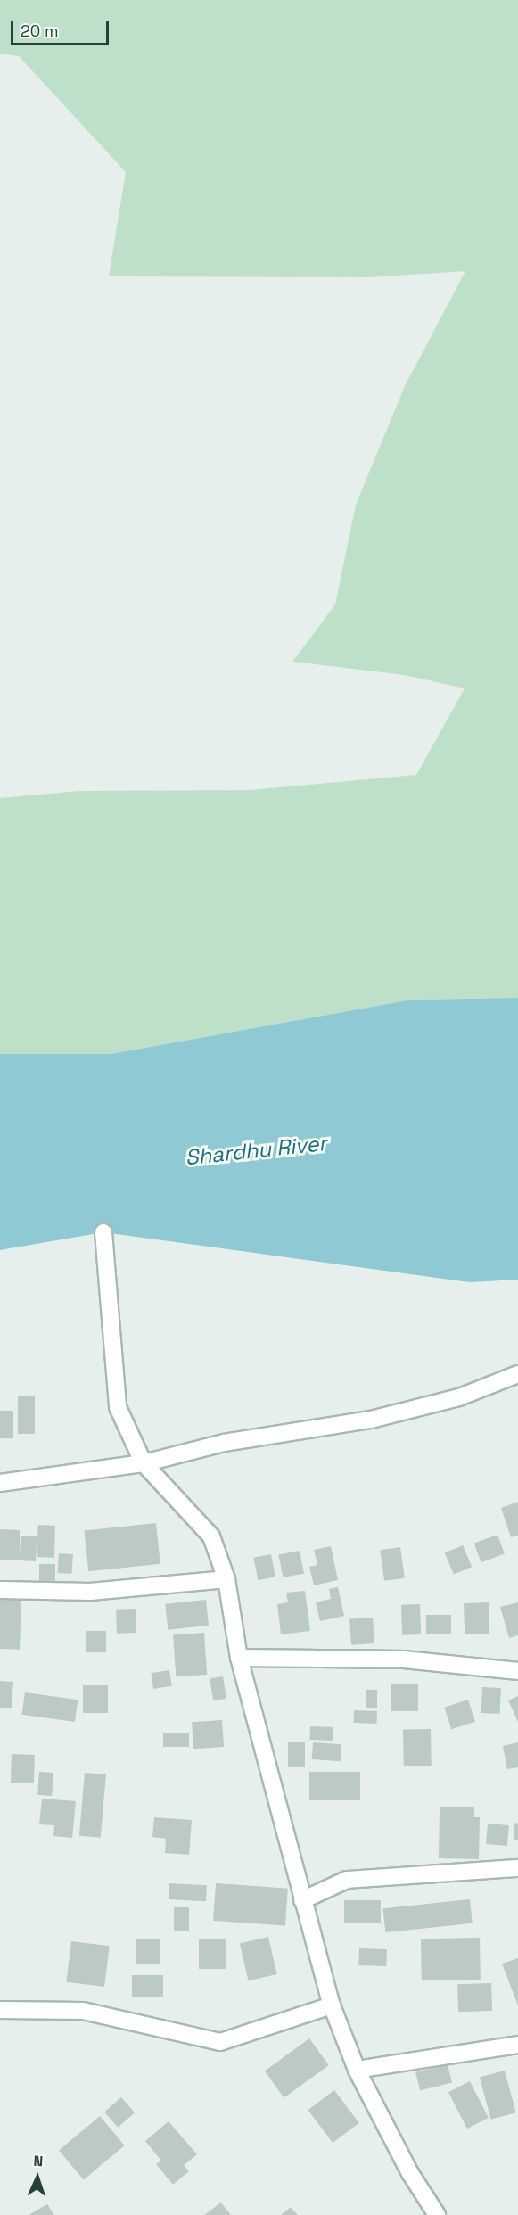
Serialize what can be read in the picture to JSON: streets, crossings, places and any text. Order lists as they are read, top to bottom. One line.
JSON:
{"water":["Shardhu River"],"scale_bar":"20 m","north":"top"}
